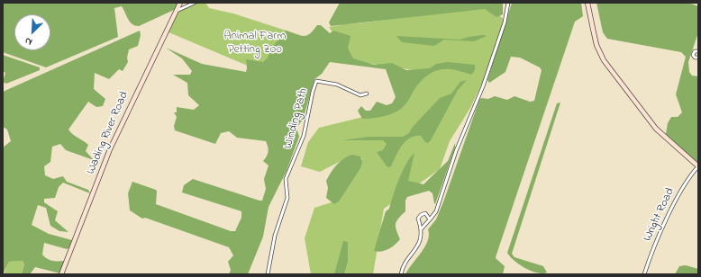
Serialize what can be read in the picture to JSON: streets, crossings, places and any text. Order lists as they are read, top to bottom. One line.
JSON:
{"streets":{"main road":["Wading River Road"],"street":["Winding Path","Wright Road"]},"parks":["Animal Farm Petting Zoo"],"north":"bottom left"}
